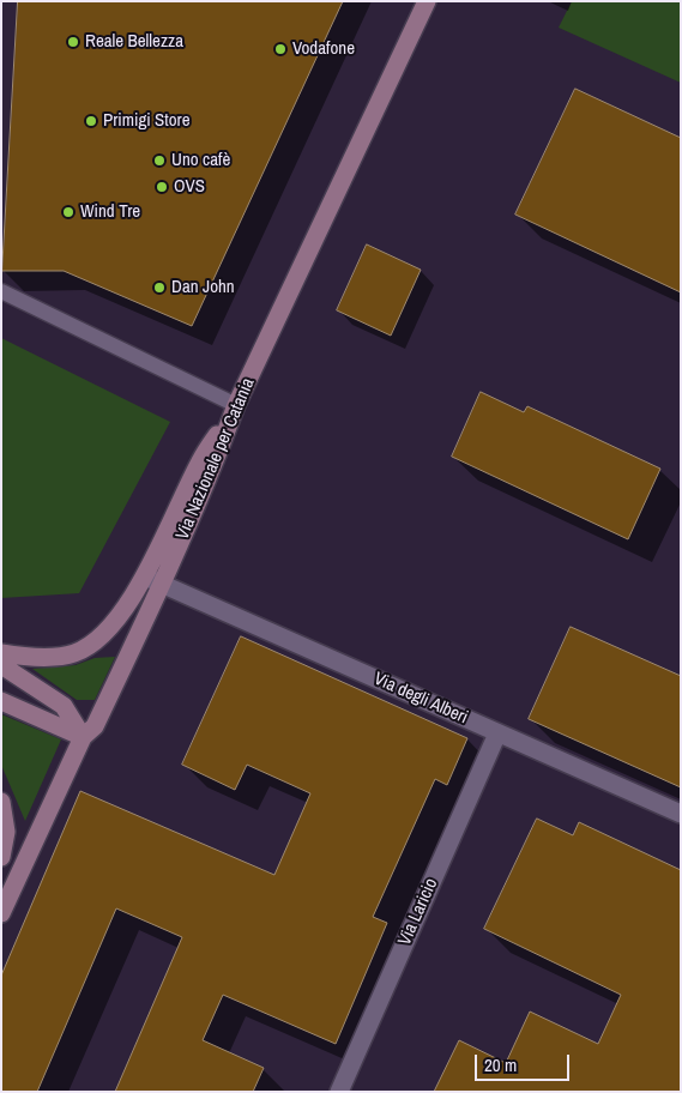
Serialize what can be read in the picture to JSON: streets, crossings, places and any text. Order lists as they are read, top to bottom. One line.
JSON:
{"streets":{"main road":["Via Nazionale per Catania"],"street":["Via degli Alberi","Via Laricio"]},"crossings":[["Via Nazionale per Catania","Via degli Alberi"],["Via degli Alberi","Via Laricio"]],"places":["Reale Bellezza","Vodafone","Primigi Store","Uno cafè","OVS","Wind Tre","Dan John"],"scale_bar":"20 m"}
